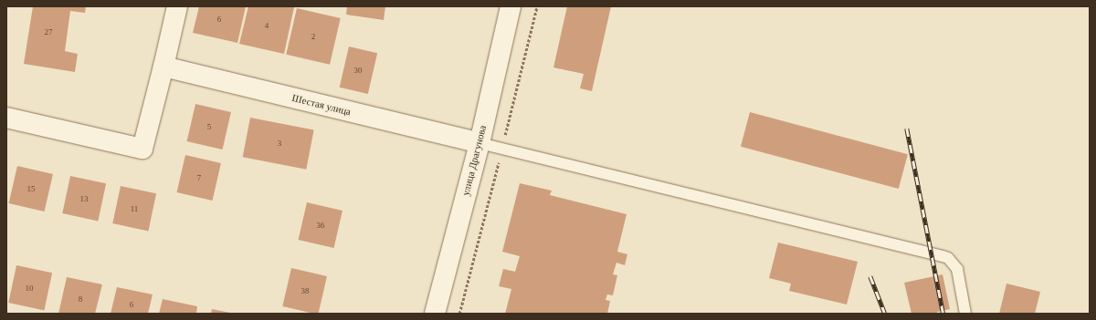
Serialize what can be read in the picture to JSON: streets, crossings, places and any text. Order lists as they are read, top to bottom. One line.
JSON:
{"streets":{"street":["Шестая улица","улица Драгунова"]},"crossings":[["Шестая улица","улица Драгунова"]],"house_numbers":["6","4","27","2","30","5","3","7","15","13","11","36","10","38","8","6"]}
